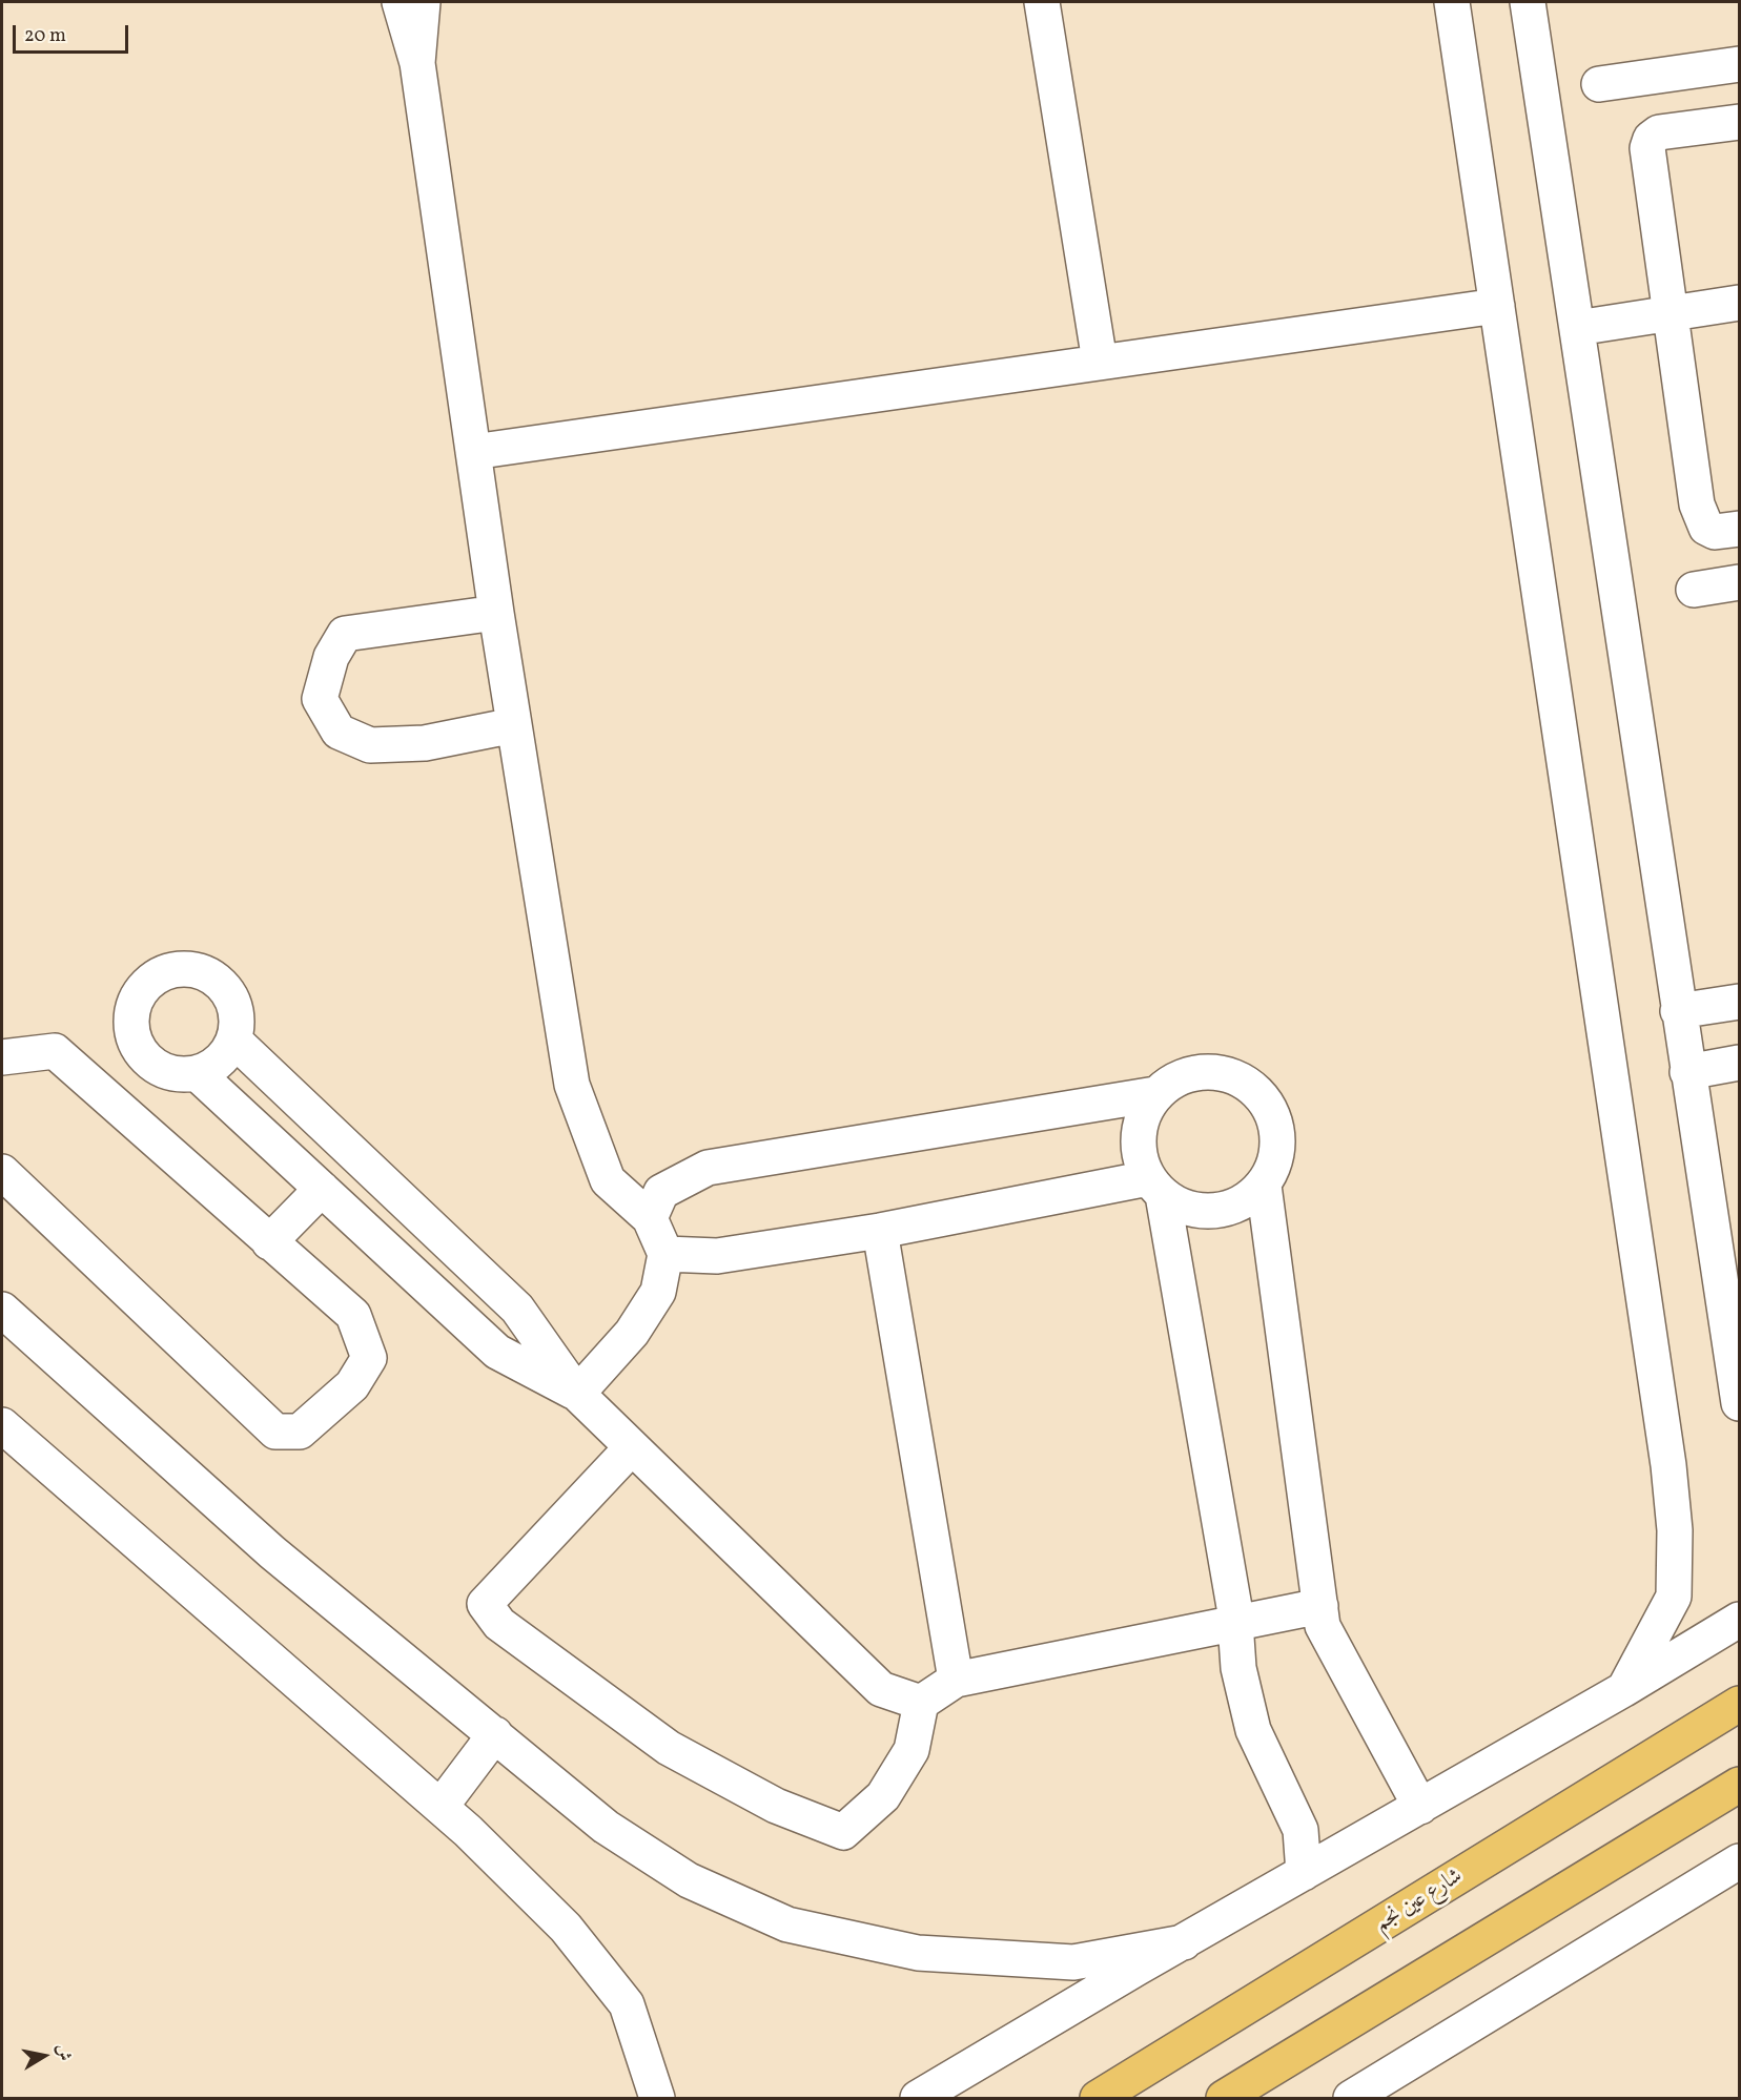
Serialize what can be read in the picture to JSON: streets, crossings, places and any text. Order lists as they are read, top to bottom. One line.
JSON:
{"streets":{"main road":["شارع عين نجم"]},"scale_bar":"20 m","north":"right"}
